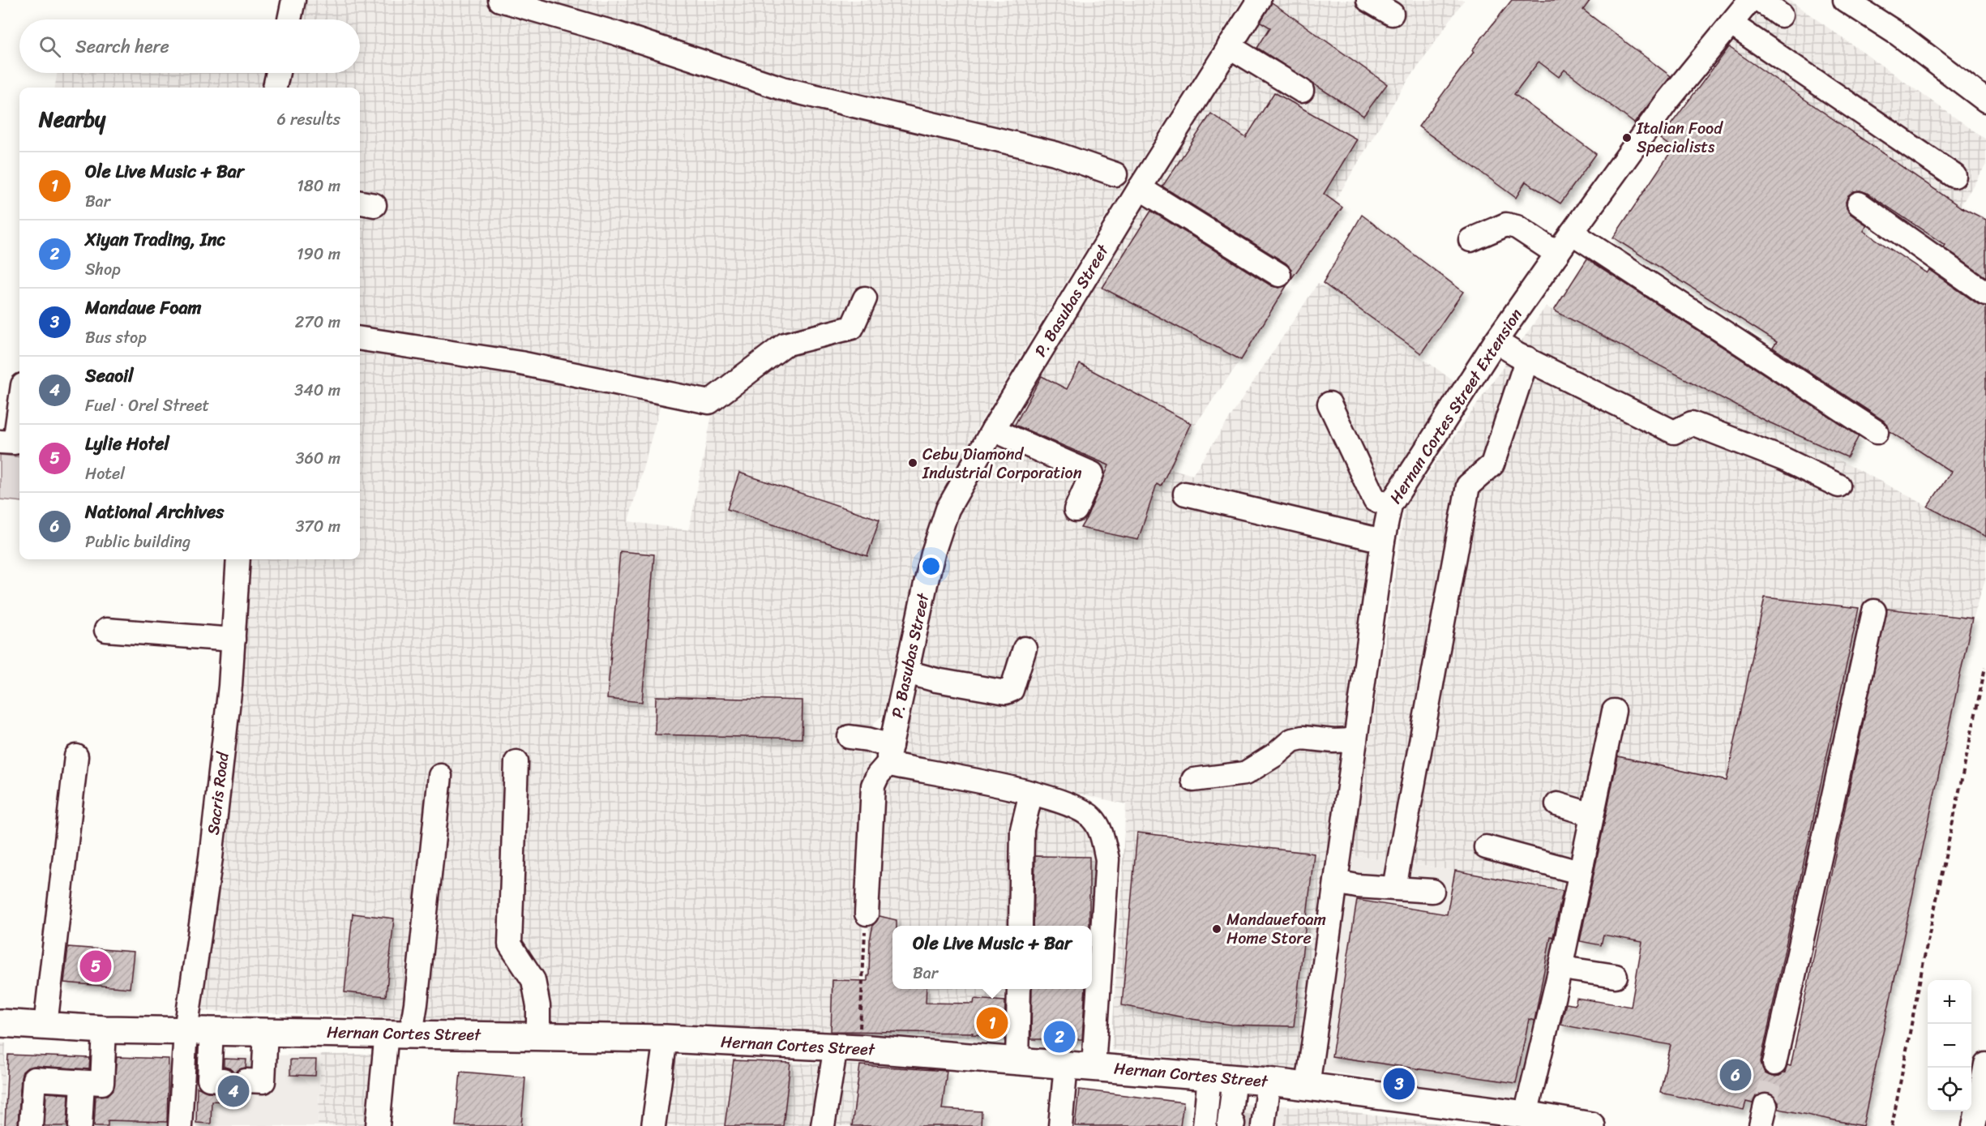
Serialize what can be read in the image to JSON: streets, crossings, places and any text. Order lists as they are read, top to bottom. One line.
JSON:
{"streets":{"main road":["Hernan Cortes Street"],"street":["P. Basubas Street","Hernan Cortes Street Extension","Sacris Road"]},"crossings":[["Hernan Cortes Street Extension","Hernan Cortes Street"],["Sacris Road","Hernan Cortes Street"]],"places":["Italian Food Specialists","Cebu Diamond Industrial Corporation","Mandauefoam Home Store"],"page":{"search":"Search here","heading":["Nearby","6 results"],"list":[{"mark":"1","name":"Ole Live Music + Bar","note":"Bar","value":"180 m"},{"mark":"2","name":"Xiyan Trading, Inc","note":"Shop","value":"190 m"},{"mark":"3","name":"Mandaue Foam","note":"Bus stop","value":"270 m"},{"mark":"4","name":"Seaoil","note":"Fuel · Orel Street","value":"340 m"},{"mark":"5","name":"Lylie Hotel","note":"Hotel","value":"360 m"},{"mark":"6","name":"National Archives","note":"Public building","value":"370 m"}],"popup":["Ole Live Music + Bar","Bar"],"pins":["5","1","2","6","3","4"],"map_buttons":["+","−"]}}
